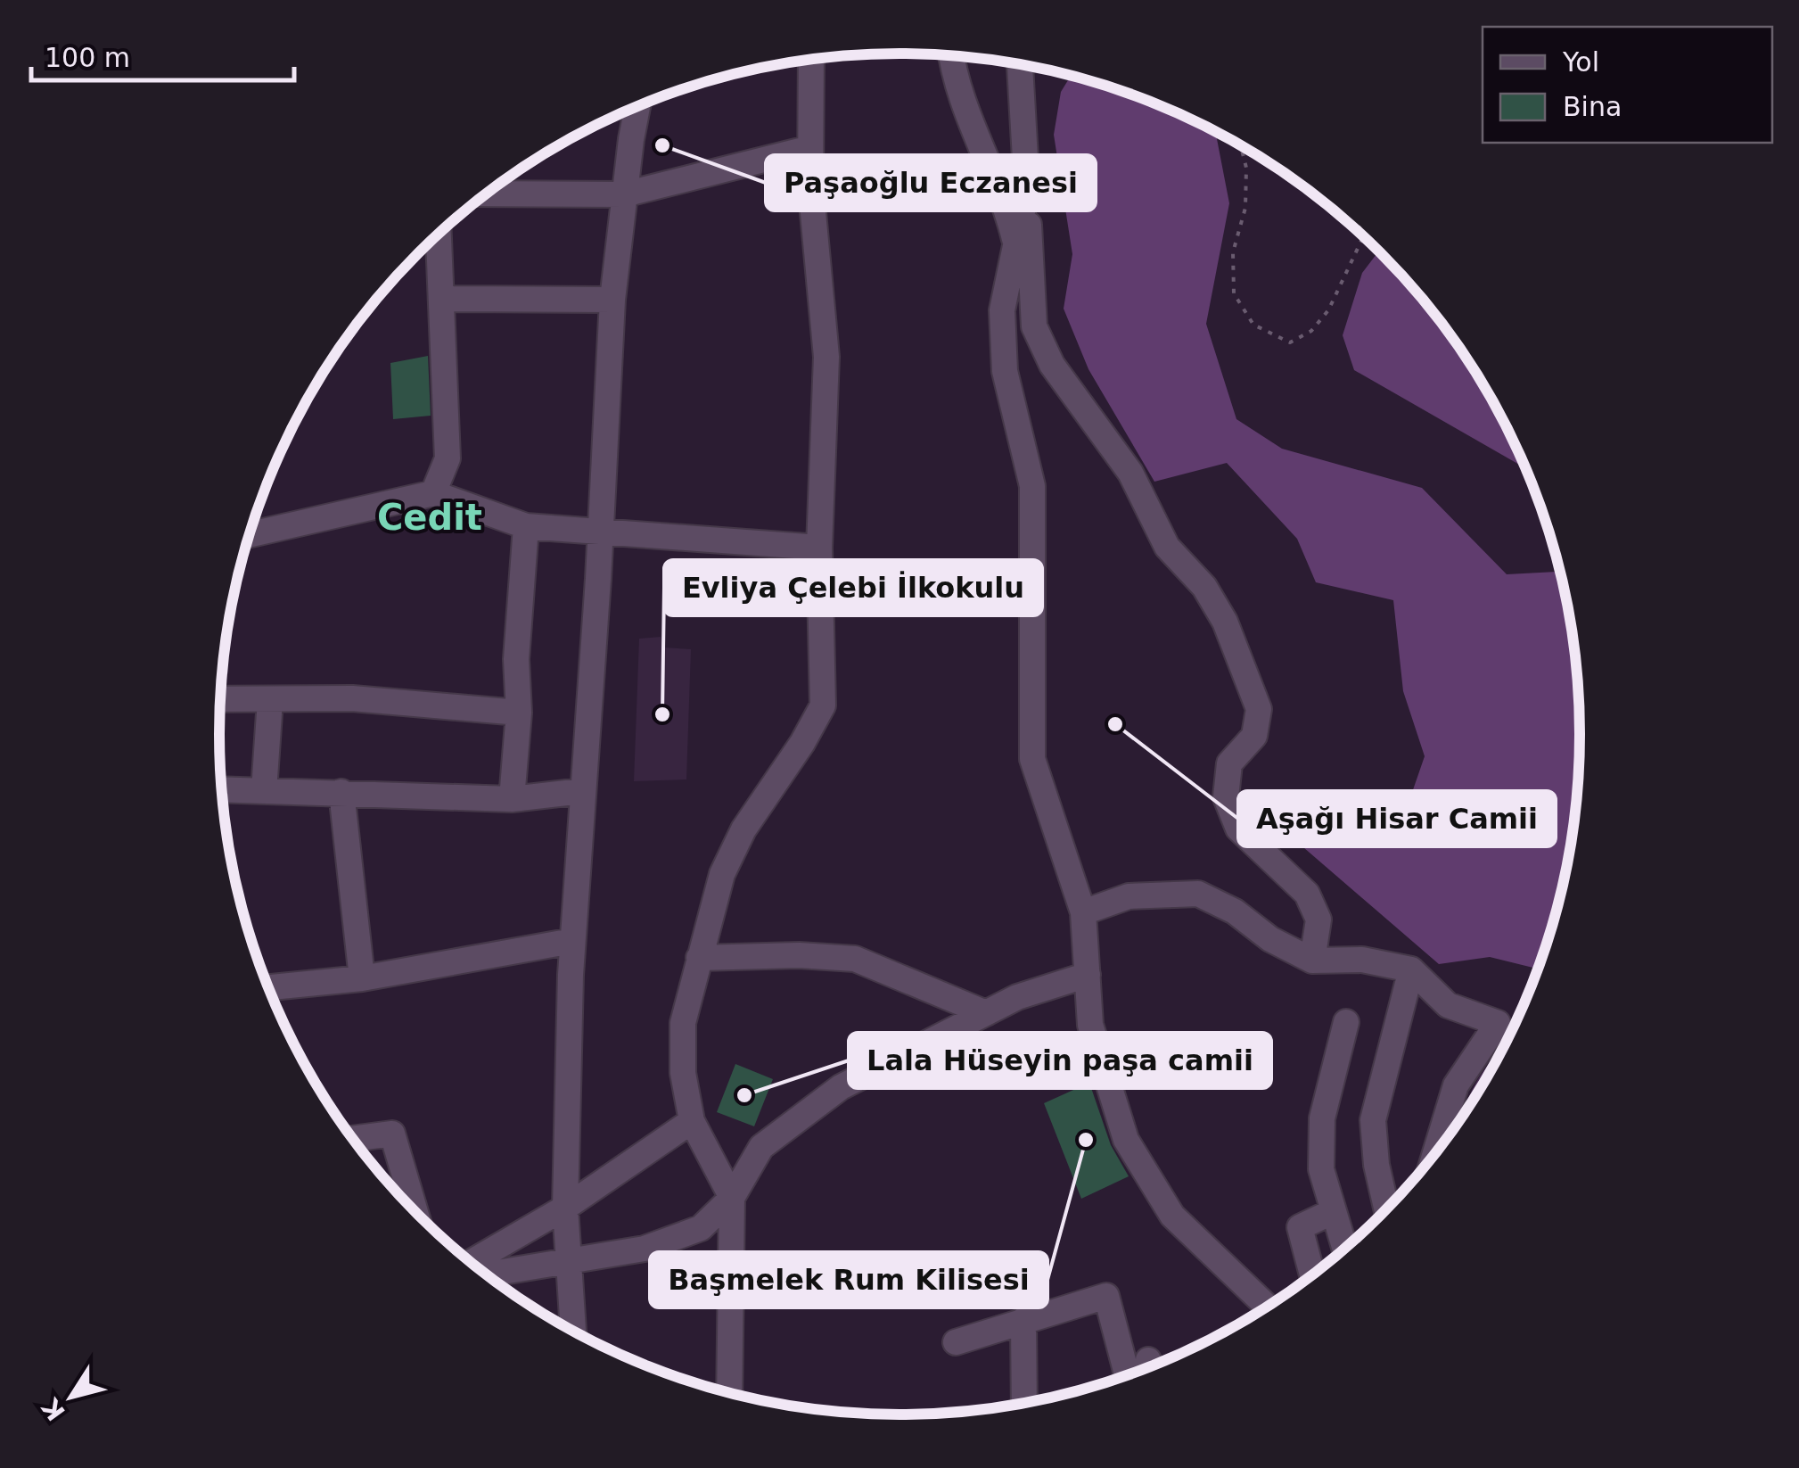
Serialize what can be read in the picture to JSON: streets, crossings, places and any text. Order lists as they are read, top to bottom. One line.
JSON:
{"districts":["Cedit"],"places":["Paşaoğlu Eczanesi","Evliya Çelebi İlkokulu","Aşağı Hisar Camii","Lala Hüseyin paşa camii","Başmelek Rum Kilisesi"],"legend":["Yol","Bina"],"scale_bar":"100 m","north":"bottom left"}
